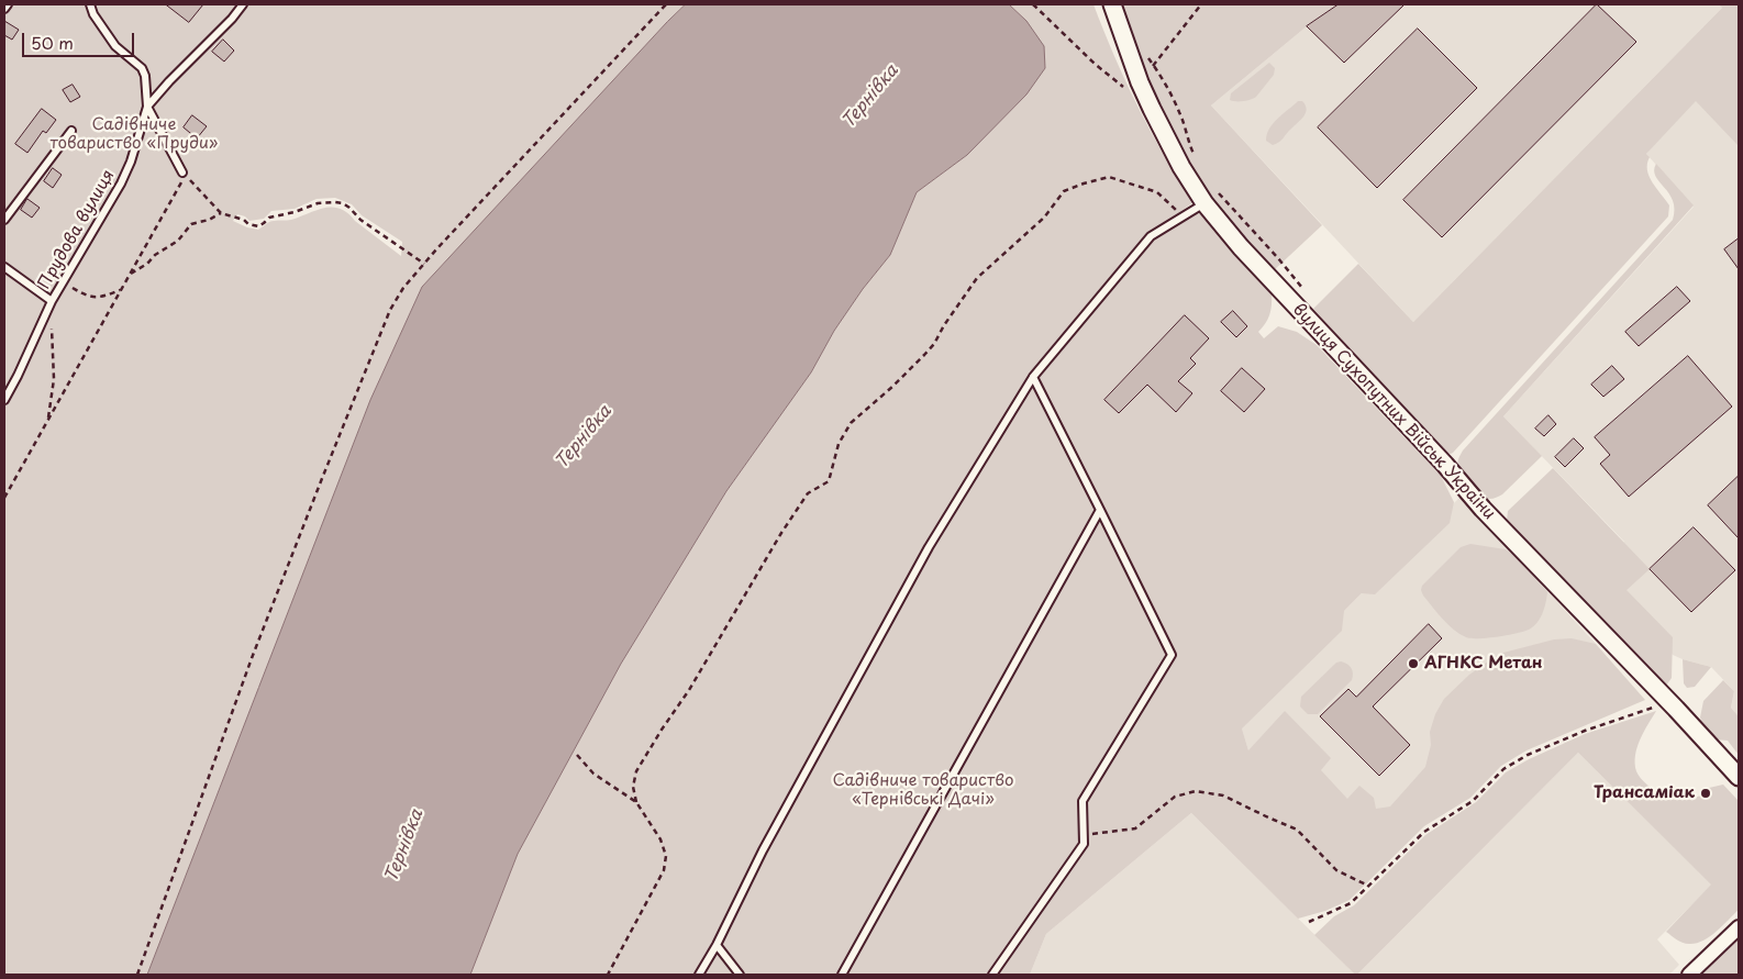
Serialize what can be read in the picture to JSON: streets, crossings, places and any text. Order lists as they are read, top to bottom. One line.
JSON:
{"streets":{"street":["вулиця Сухопутних Військ України"],"lane":["Прудова вулиця"]},"water":["Тернівка"],"parks":["Садівниче товариство «Пруди»","Садівниче товариство «Тернівські Дачі»"],"places":["АГНКС Метан","Трансаміак"],"scale_bar":"50 m"}
